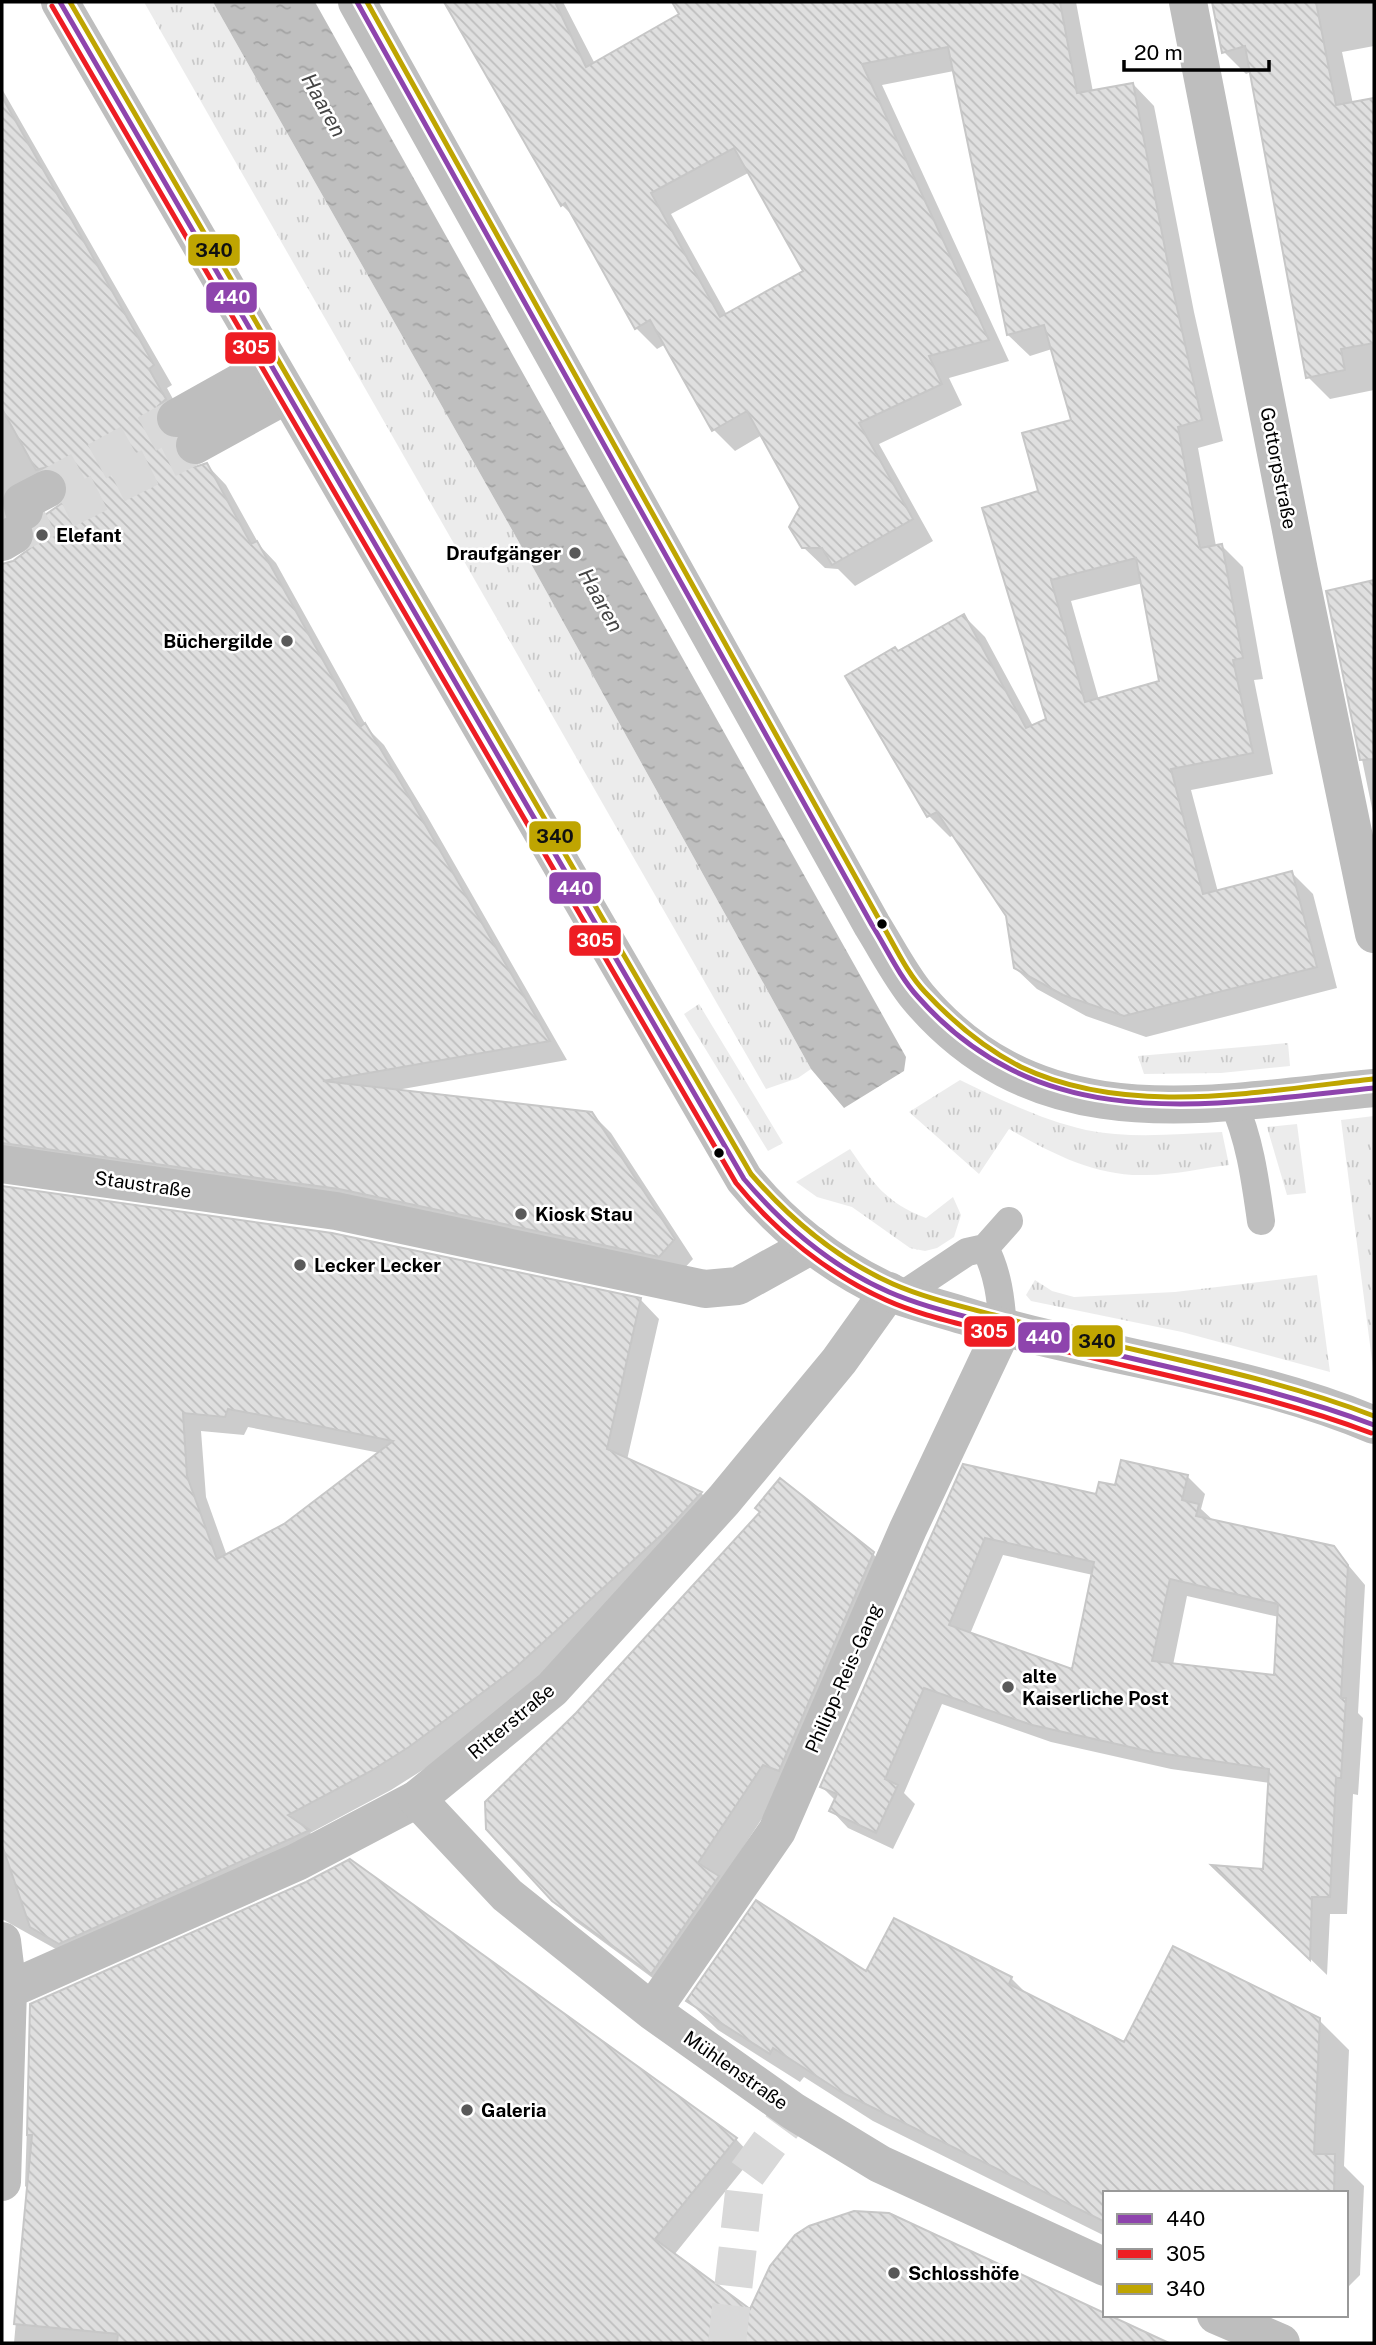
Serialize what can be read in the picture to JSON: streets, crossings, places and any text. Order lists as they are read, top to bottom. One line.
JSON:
{"streets":{"street":["Gottorpstraße","Staustraße","Philipp-Reis-Gang","Ritterstraße","Mühlenstraße"]},"crossings":[["Philipp-Reis-Gang","Mühlenstraße"],["Ritterstraße","Mühlenstraße"]],"water":["Haaren"],"places":["Elefant","Draufgänger","Büchergilde","Kiosk Stau","Lecker Lecker","alte Kaiserliche Post","Galeria","Schlosshöfe"],"lines":["transit line 440","transit line 340","transit line 305"],"legend":["440","305","340"],"scale_bar":"20 m"}
